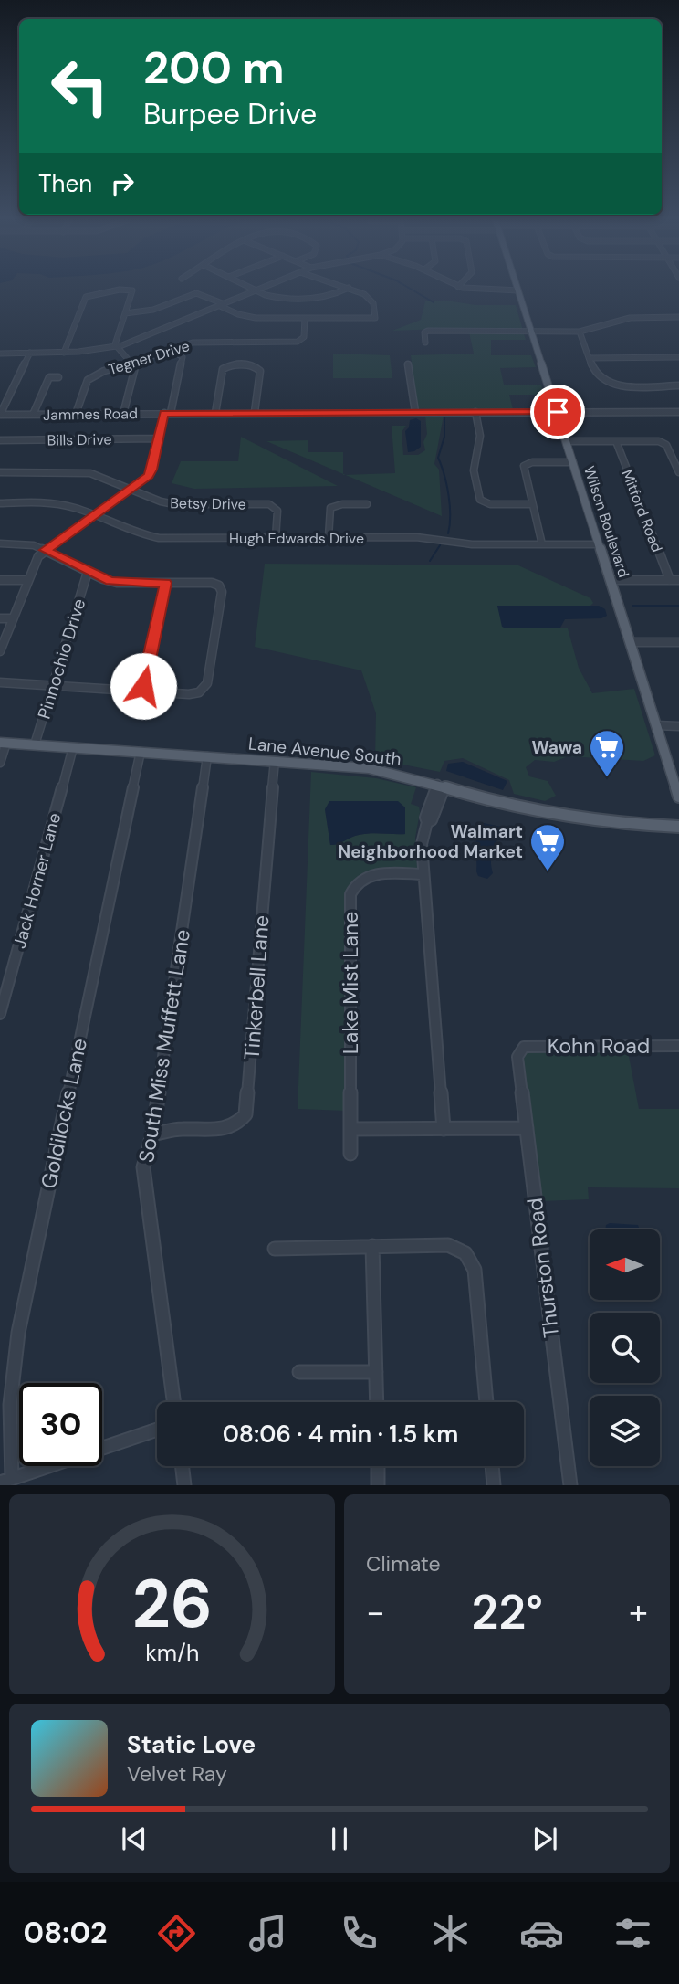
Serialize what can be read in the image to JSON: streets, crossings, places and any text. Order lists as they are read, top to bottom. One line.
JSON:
{"streets":{"main road":["Wilson Boulevard","Lane Avenue South"],"street":["Tegner Drive","Jammes Road","Bills Drive","Betsy Drive","Mitford Road","Hugh Edwards Drive","Pinnochio Drive","Jack Horner Lane","Lake Mist Lane","Tinkerbell Lane","South Miss Muffett Lane","Kohn Road","Goldilocks Lane","Thurston Road"]},"crossings":[["Tegner Drive","Jammes Road"],["Jammes Road","Wilson Boulevard"],["Betsy Drive","Hugh Edwards Drive"],["Wilson Boulevard","Hugh Edwards Drive"],["Pinnochio Drive","Lane Avenue South"],["Lane Avenue South","Jack Horner Lane"],["Lane Avenue South","Tinkerbell Lane"],["Lane Avenue South","South Miss Muffett Lane"],["Lane Avenue South","Goldilocks Lane"],["Tinkerbell Lane","South Miss Muffett Lane"],["Kohn Road","Thurston Road"]],"places":{"supermarket":["Wawa","Walmart Neighborhood Market"]},"north":"left","page":{"turn":["200 m","Burpee Drive"],"then":"Then","limit":"30","trip":"08:06 · 4 min · 1.5 km","tile":"Climate","heat":["−","22°","+"],"song":["Static Love","Velvet Ray"],"tabs":"08:02","gauge":["26","km/h"]}}
